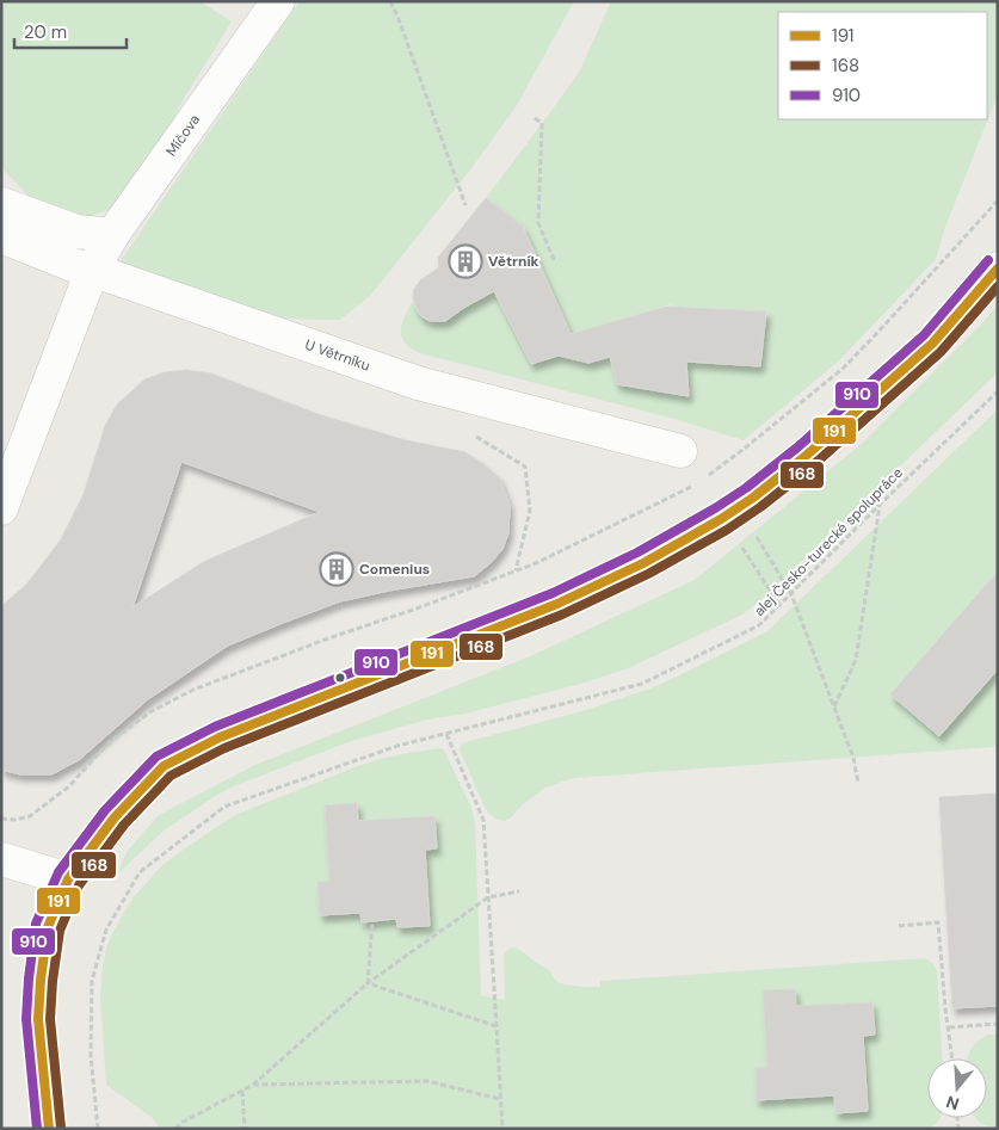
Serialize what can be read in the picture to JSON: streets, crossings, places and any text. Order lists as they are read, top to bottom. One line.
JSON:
{"streets":{"street":["Míčova","U Větrníku"],"path":["alej Česko-turecké spolupráce"]},"crossings":[["Míčova","U Větrníku"]],"places":{"building":["Větrník","Comenius"]},"lines":["transit line 910","transit line 191","transit line 168"],"legend":["191","168","910"],"scale_bar":"20 m","north":"bottom"}
